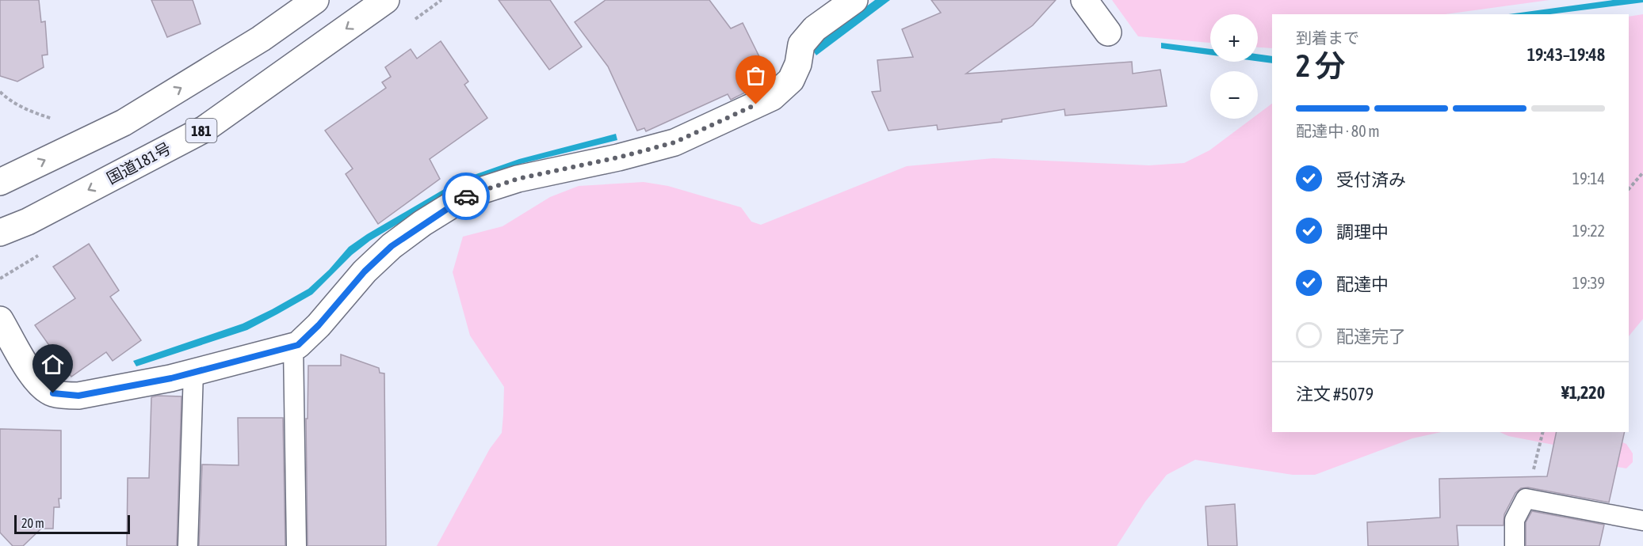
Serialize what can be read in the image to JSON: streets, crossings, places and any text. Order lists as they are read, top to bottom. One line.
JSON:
{"streets":{"main road":["181","国道181号"]},"scale_bar":"20 m","page":{"map_buttons":["+","−"],"heading":["2 分","到着まで","19:43–19:48"],"panel":["注文 #5079","¥1,220"],"bar":"配達中 · 80 m","list":[["受付済み","19:14"],["調理中","19:22"],["配達中","19:39"],"配達完了"],"scale":"20 m"}}
